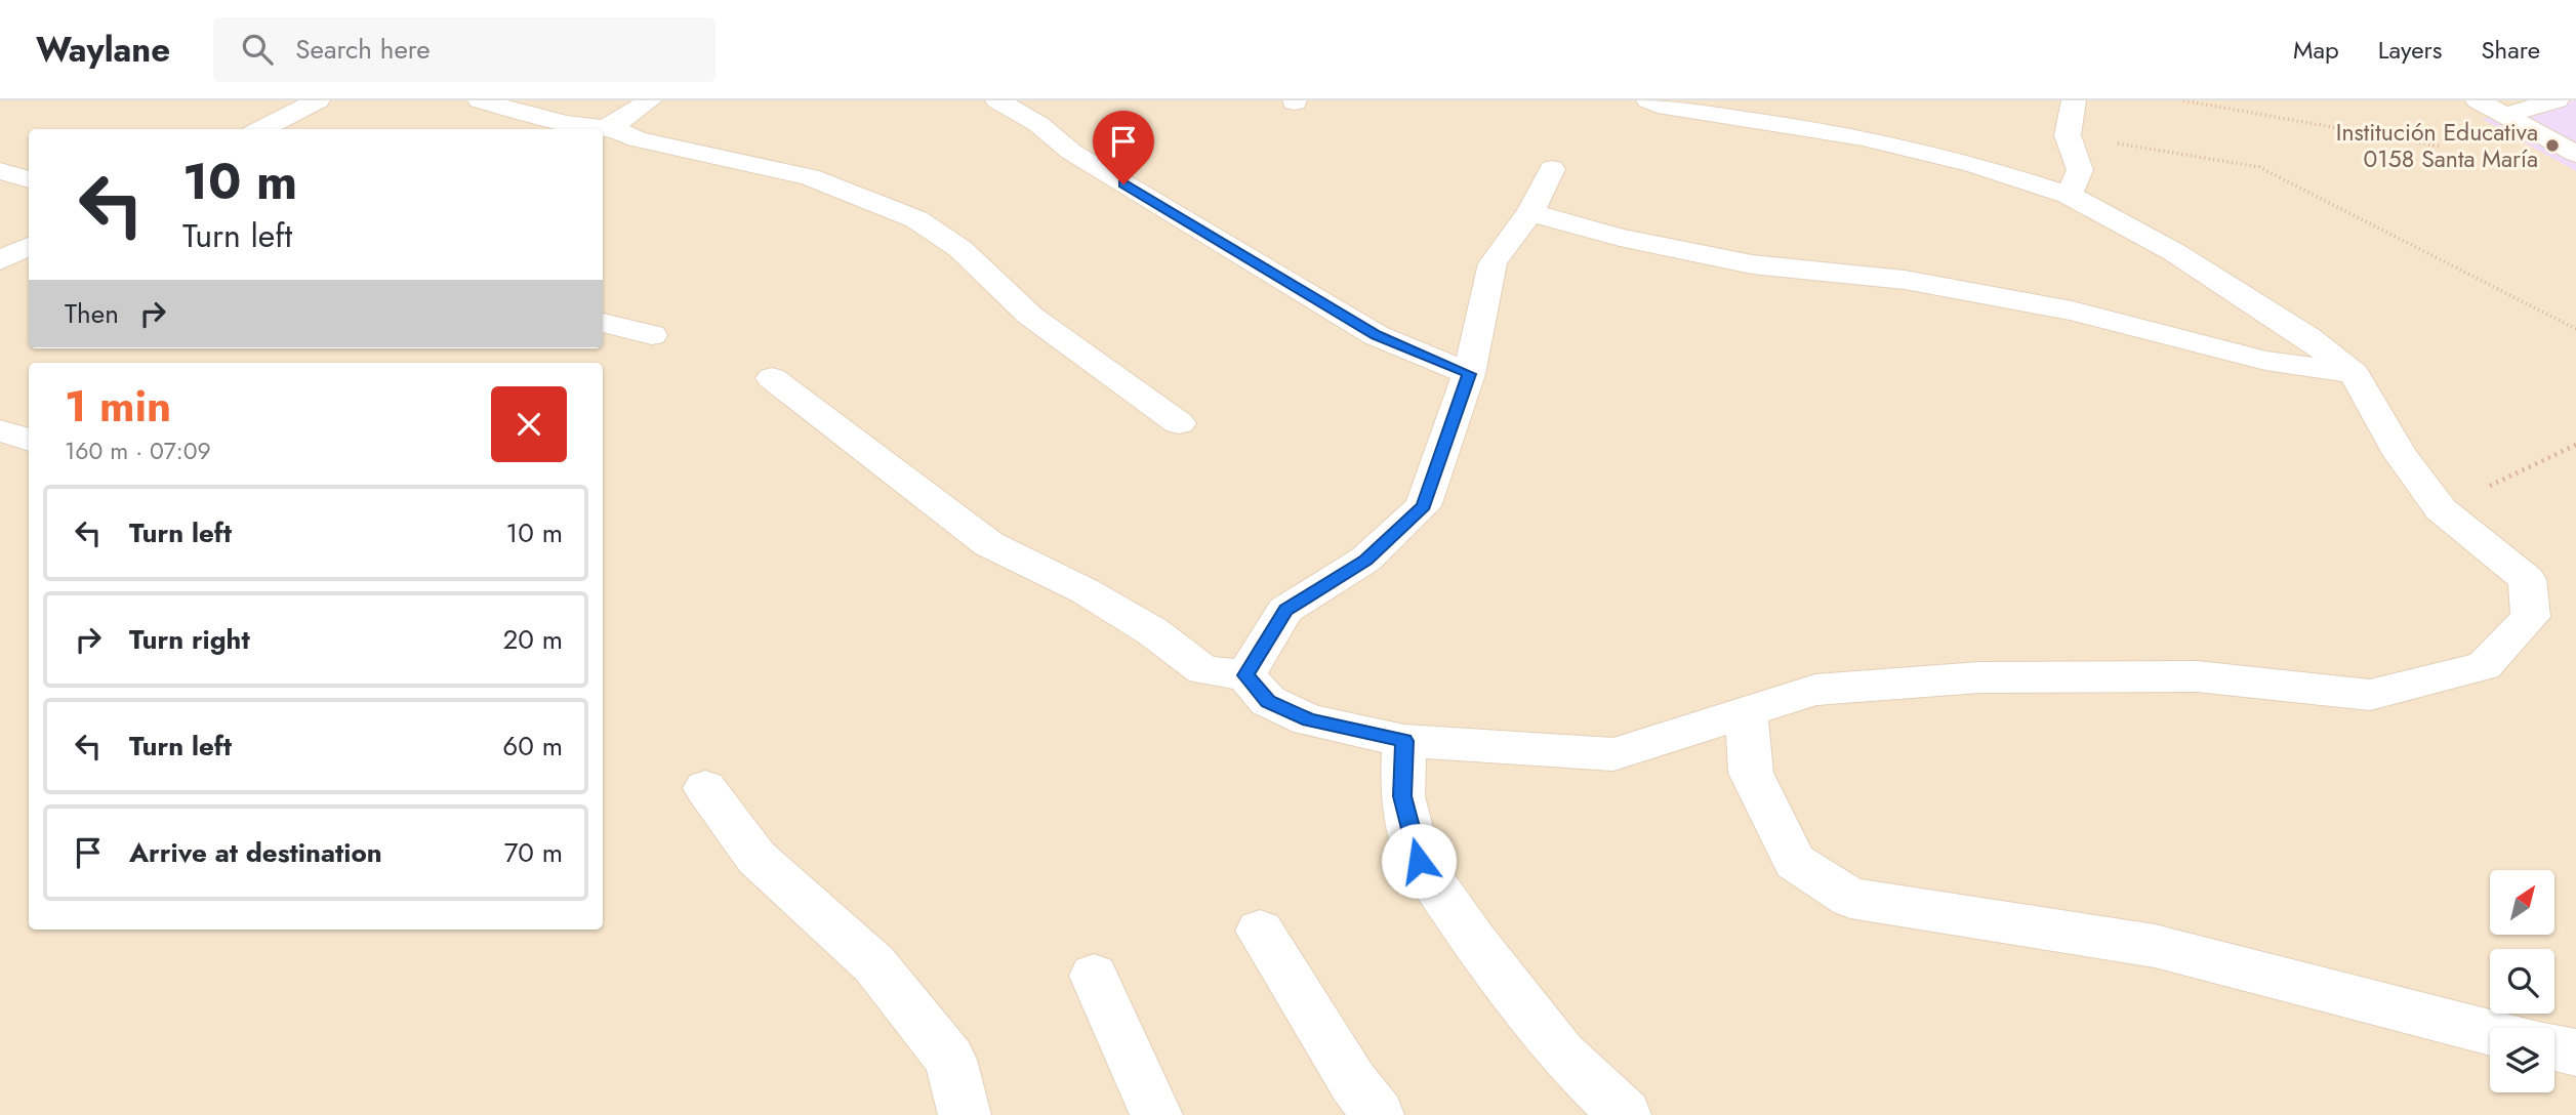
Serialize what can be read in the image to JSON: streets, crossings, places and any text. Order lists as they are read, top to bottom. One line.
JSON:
{"places":["Institución Educativa 0158 Santa María"],"north":"top right","page":{"header":"Waylane","search":"Search here","nav":["Map","Layers","Share"],"turn":["10 m","Turn left"],"then":"Then","heading":["1 min","160 m · 07:09"],"list":[{"name":"Turn left","value":"10 m"},{"name":"Turn right","value":"20 m"},{"name":"Turn left","value":"60 m"},{"name":"Arrive at destination","value":"70 m"}]}}
